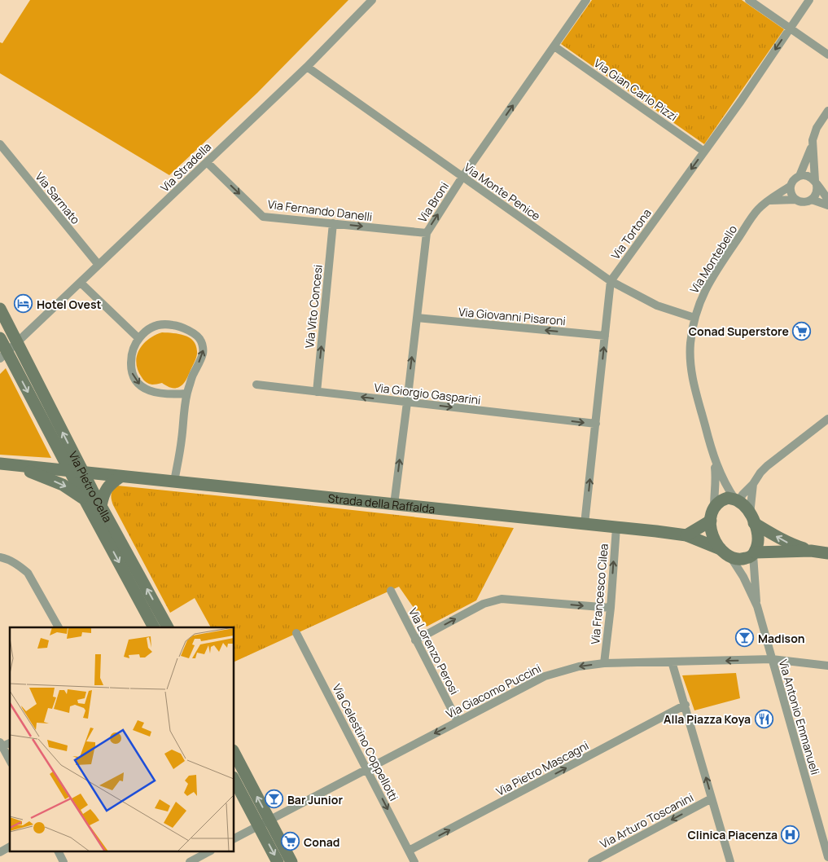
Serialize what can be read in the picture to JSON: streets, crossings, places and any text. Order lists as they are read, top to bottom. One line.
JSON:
{"streets":{"street":["Via Gian Carlo Pizzi","Via Stradella","Via Monte Penice","Via Sarmato","Via Broni","Via Fernando Danelli","Via Tortona","Via Montebello","Via Vito Concesi","Via Giovanni Pisaroni","Via Giorgio Gasparini","Via Pietro Cella","Strada della Raffalda","Via Francesco Cilea","Via Lorenzo Perosi","Via Giacomo Puccini","Via Antonio Emmanueli","Via Celestino Coppellotti","Via Pietro Mascagni","Via Arturo Toscanini"]},"crossings":[["Via Gian Carlo Pizzi","Via Broni"],["Via Gian Carlo Pizzi","Via Tortona"],["Via Stradella","Via Monte Penice"],["Via Stradella","Via Sarmato"],["Via Stradella","Via Fernando Danelli"],["Via Stradella","Via Pietro Cella"],["Via Monte Penice","Via Broni"],["Via Monte Penice","Via Tortona"],["Via Monte Penice","Via Montebello"],["Via Broni","Via Fernando Danelli"],["Via Broni","Via Giovanni Pisaroni"],["Via Broni","Via Giorgio Gasparini"],["Via Broni","Strada della Raffalda"],["Via Fernando Danelli","Via Vito Concesi"],["Via Tortona","Via Giovanni Pisaroni"],["Via Tortona","Via Giorgio Gasparini"],["Via Tortona","Strada della Raffalda"],["Via Montebello","Strada della Raffalda"],["Via Montebello","Via Antonio Emmanueli"],["Via Vito Concesi","Via Giorgio Gasparini"],["Via Pietro Cella","Strada della Raffalda"],["Strada della Raffalda","Via Francesco Cilea"],["Strada della Raffalda","Via Antonio Emmanueli"],["Via Francesco Cilea","Via Giacomo Puccini"],["Via Lorenzo Perosi","Via Giacomo Puccini"],["Via Giacomo Puccini","Via Antonio Emmanueli"],["Via Giacomo Puccini","Via Celestino Coppellotti"],["Via Celestino Coppellotti","Via Pietro Mascagni"]],"one_way":["Via Broni","Via Fernando Danelli","Via Vito Concesi","Via Giovanni Pisaroni","Via Francesco Cilea","Via Giacomo Puccini","Via Celestino Coppellotti","Via Pietro Mascagni","Via Arturo Toscanini"],"places":{"hotel":["Hotel Ovest"],"supermarket":["Conad Superstore","Conad"],"bar":["Madison","Bar Junior"],"restaurant":["Alla Piazza Koya"],"hospital":["Clinica Piacenza"]}}
